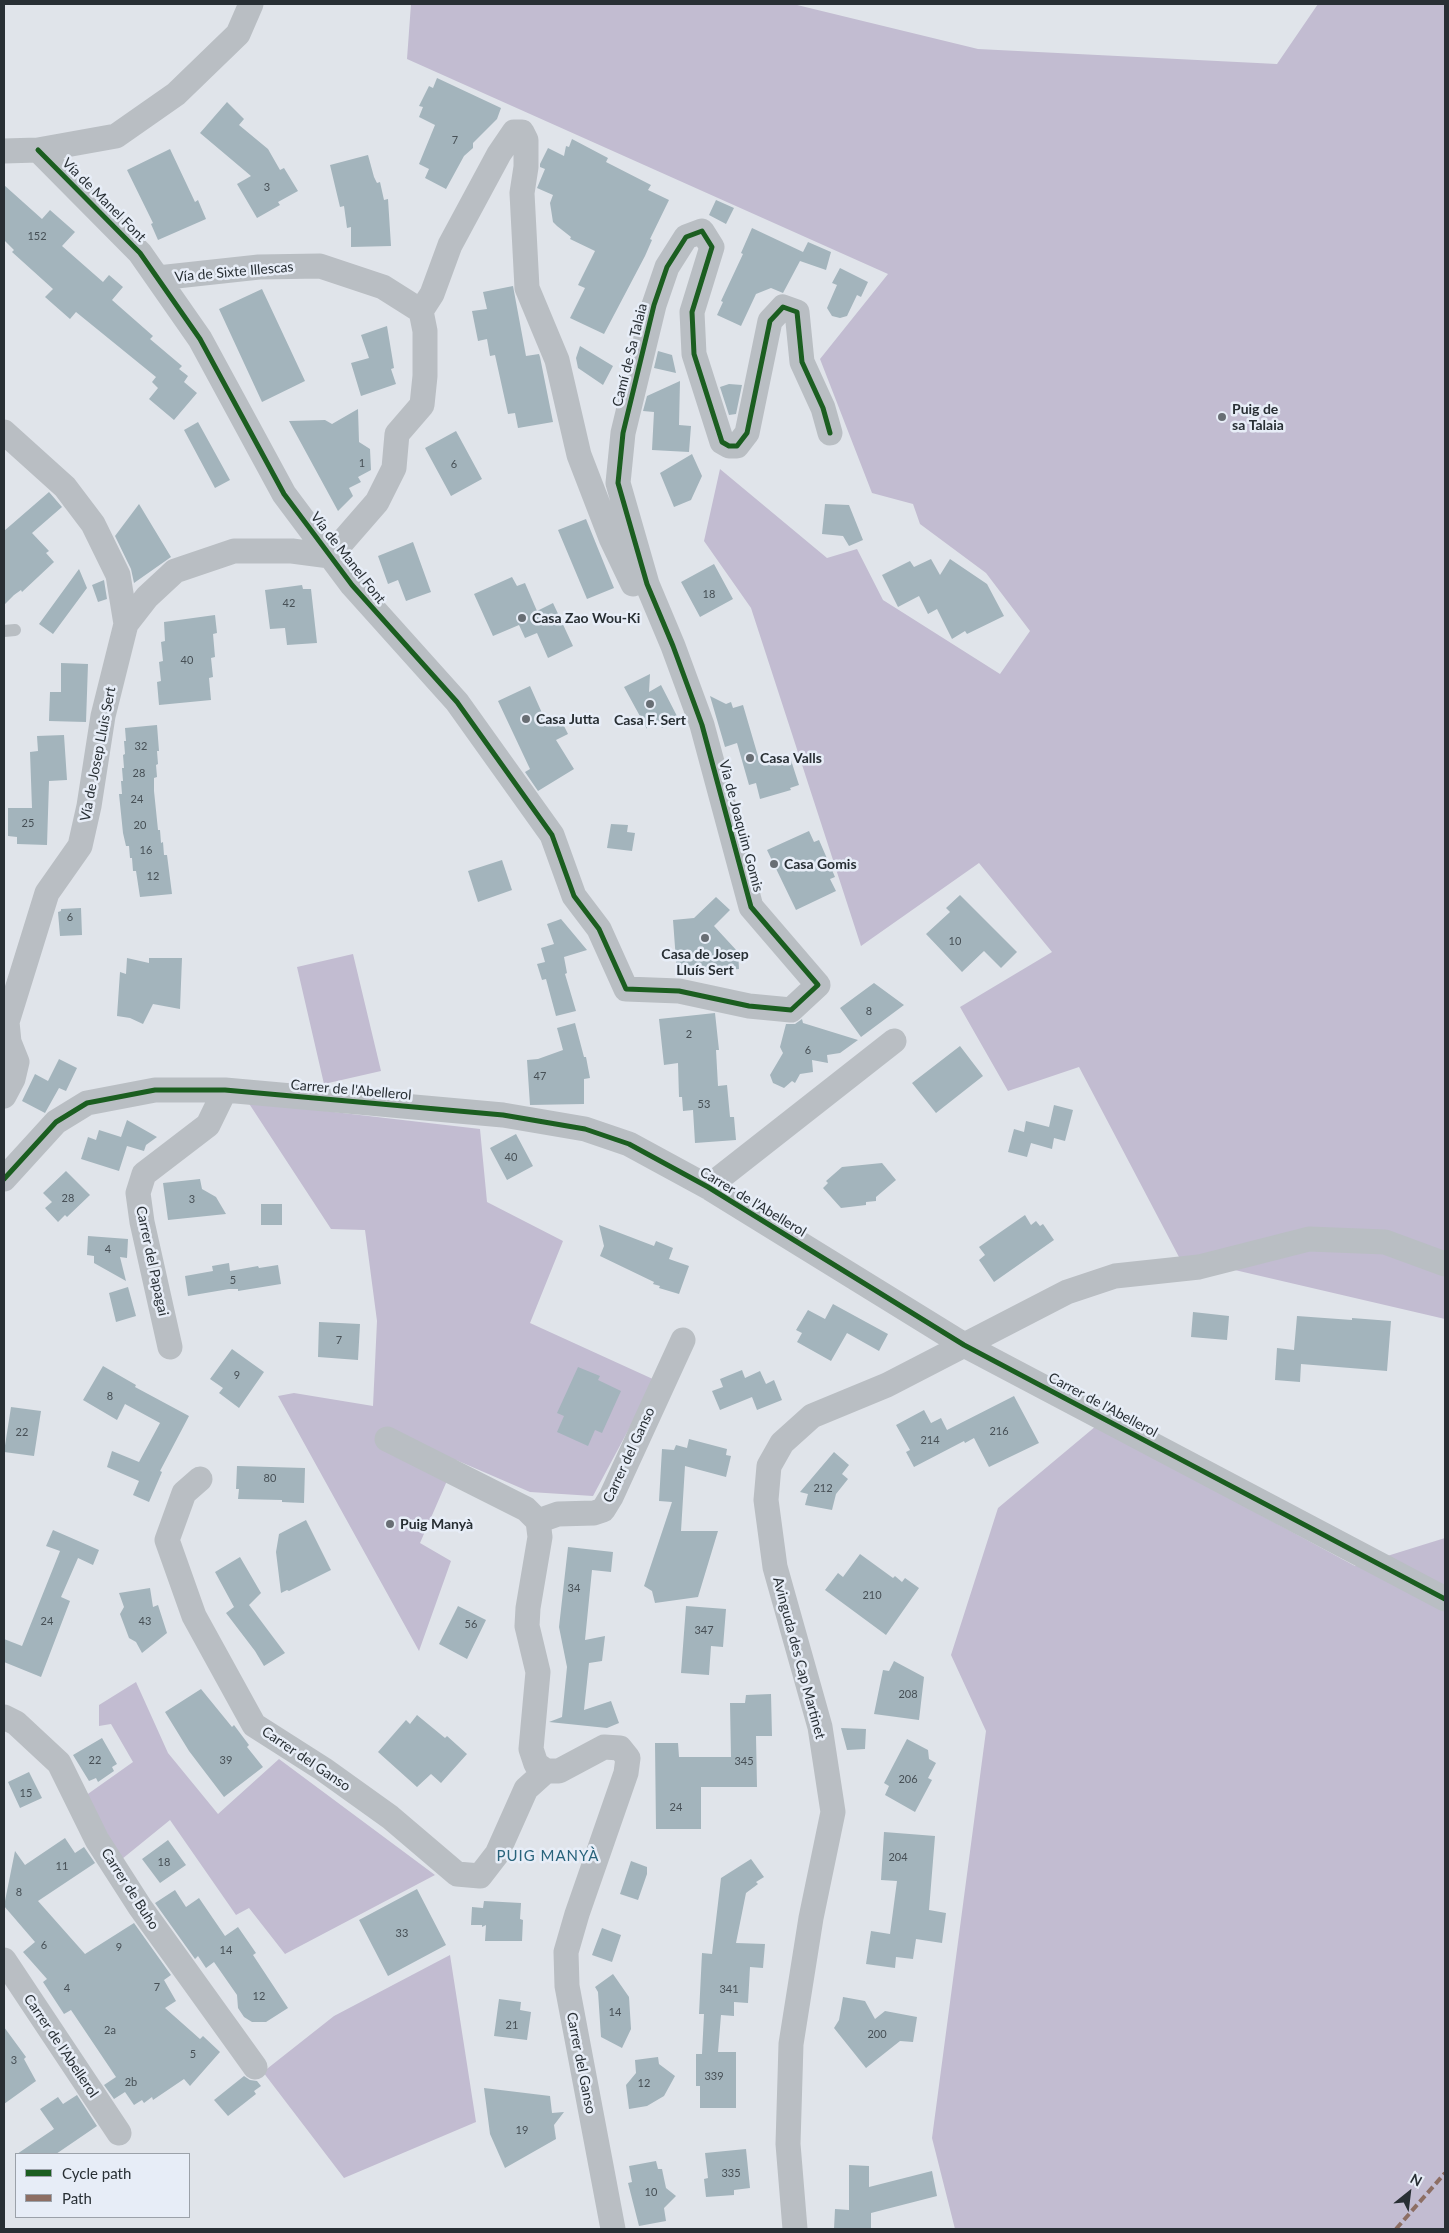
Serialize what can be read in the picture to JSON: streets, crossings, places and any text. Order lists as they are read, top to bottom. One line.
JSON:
{"streets":{"street":["Vía de Manel Font","Vía de Sixte Illescas","Camí de Sa Talaia","Vía de Josep Lluis Sert","Via de Joaquim Gomis","Carrer de l'Abellerol","Carrer del Papagai","Carrer del Ganso","Avinguda des Cap Martinet","Carrer de Buho"]},"crossings":[["Vía de Manel Font","Vía de Sixte Illescas"],["Vía de Manel Font","Vía de Josep Lluis Sert"],["Vía de Manel Font","Via de Joaquim Gomis"],["Camí de Sa Talaia","Via de Joaquim Gomis"],["Carrer de l'Abellerol","Carrer del Papagai"],["Carrer de l'Abellerol","Avinguda des Cap Martinet"]],"districts":["PUIG MANYÀ"],"places":["Puig de sa Talaia","Casa Zao Wou-Ki","Casa F. Sert","Casa Jutta","Casa Valls","Casa Gomis","Casa de Josep Lluís Sert","Puig Manyà"],"house_numbers":["7","3","152","1","6","18","42","40","32","28","24","25","20","16","12","6","10","8","2","6","47","53","40","28","3","4","5","7","9","8","216","22","214","80","212","34","210","24","43","56","347","208","22","39","345","206","15","24","204","18","11","8","33","6","9","14","7","4","341","12","14","21","2a","200","5","3","339","2b","12","19","335","10"],"legend":["Cycle path","Path"],"north":"top right"}
